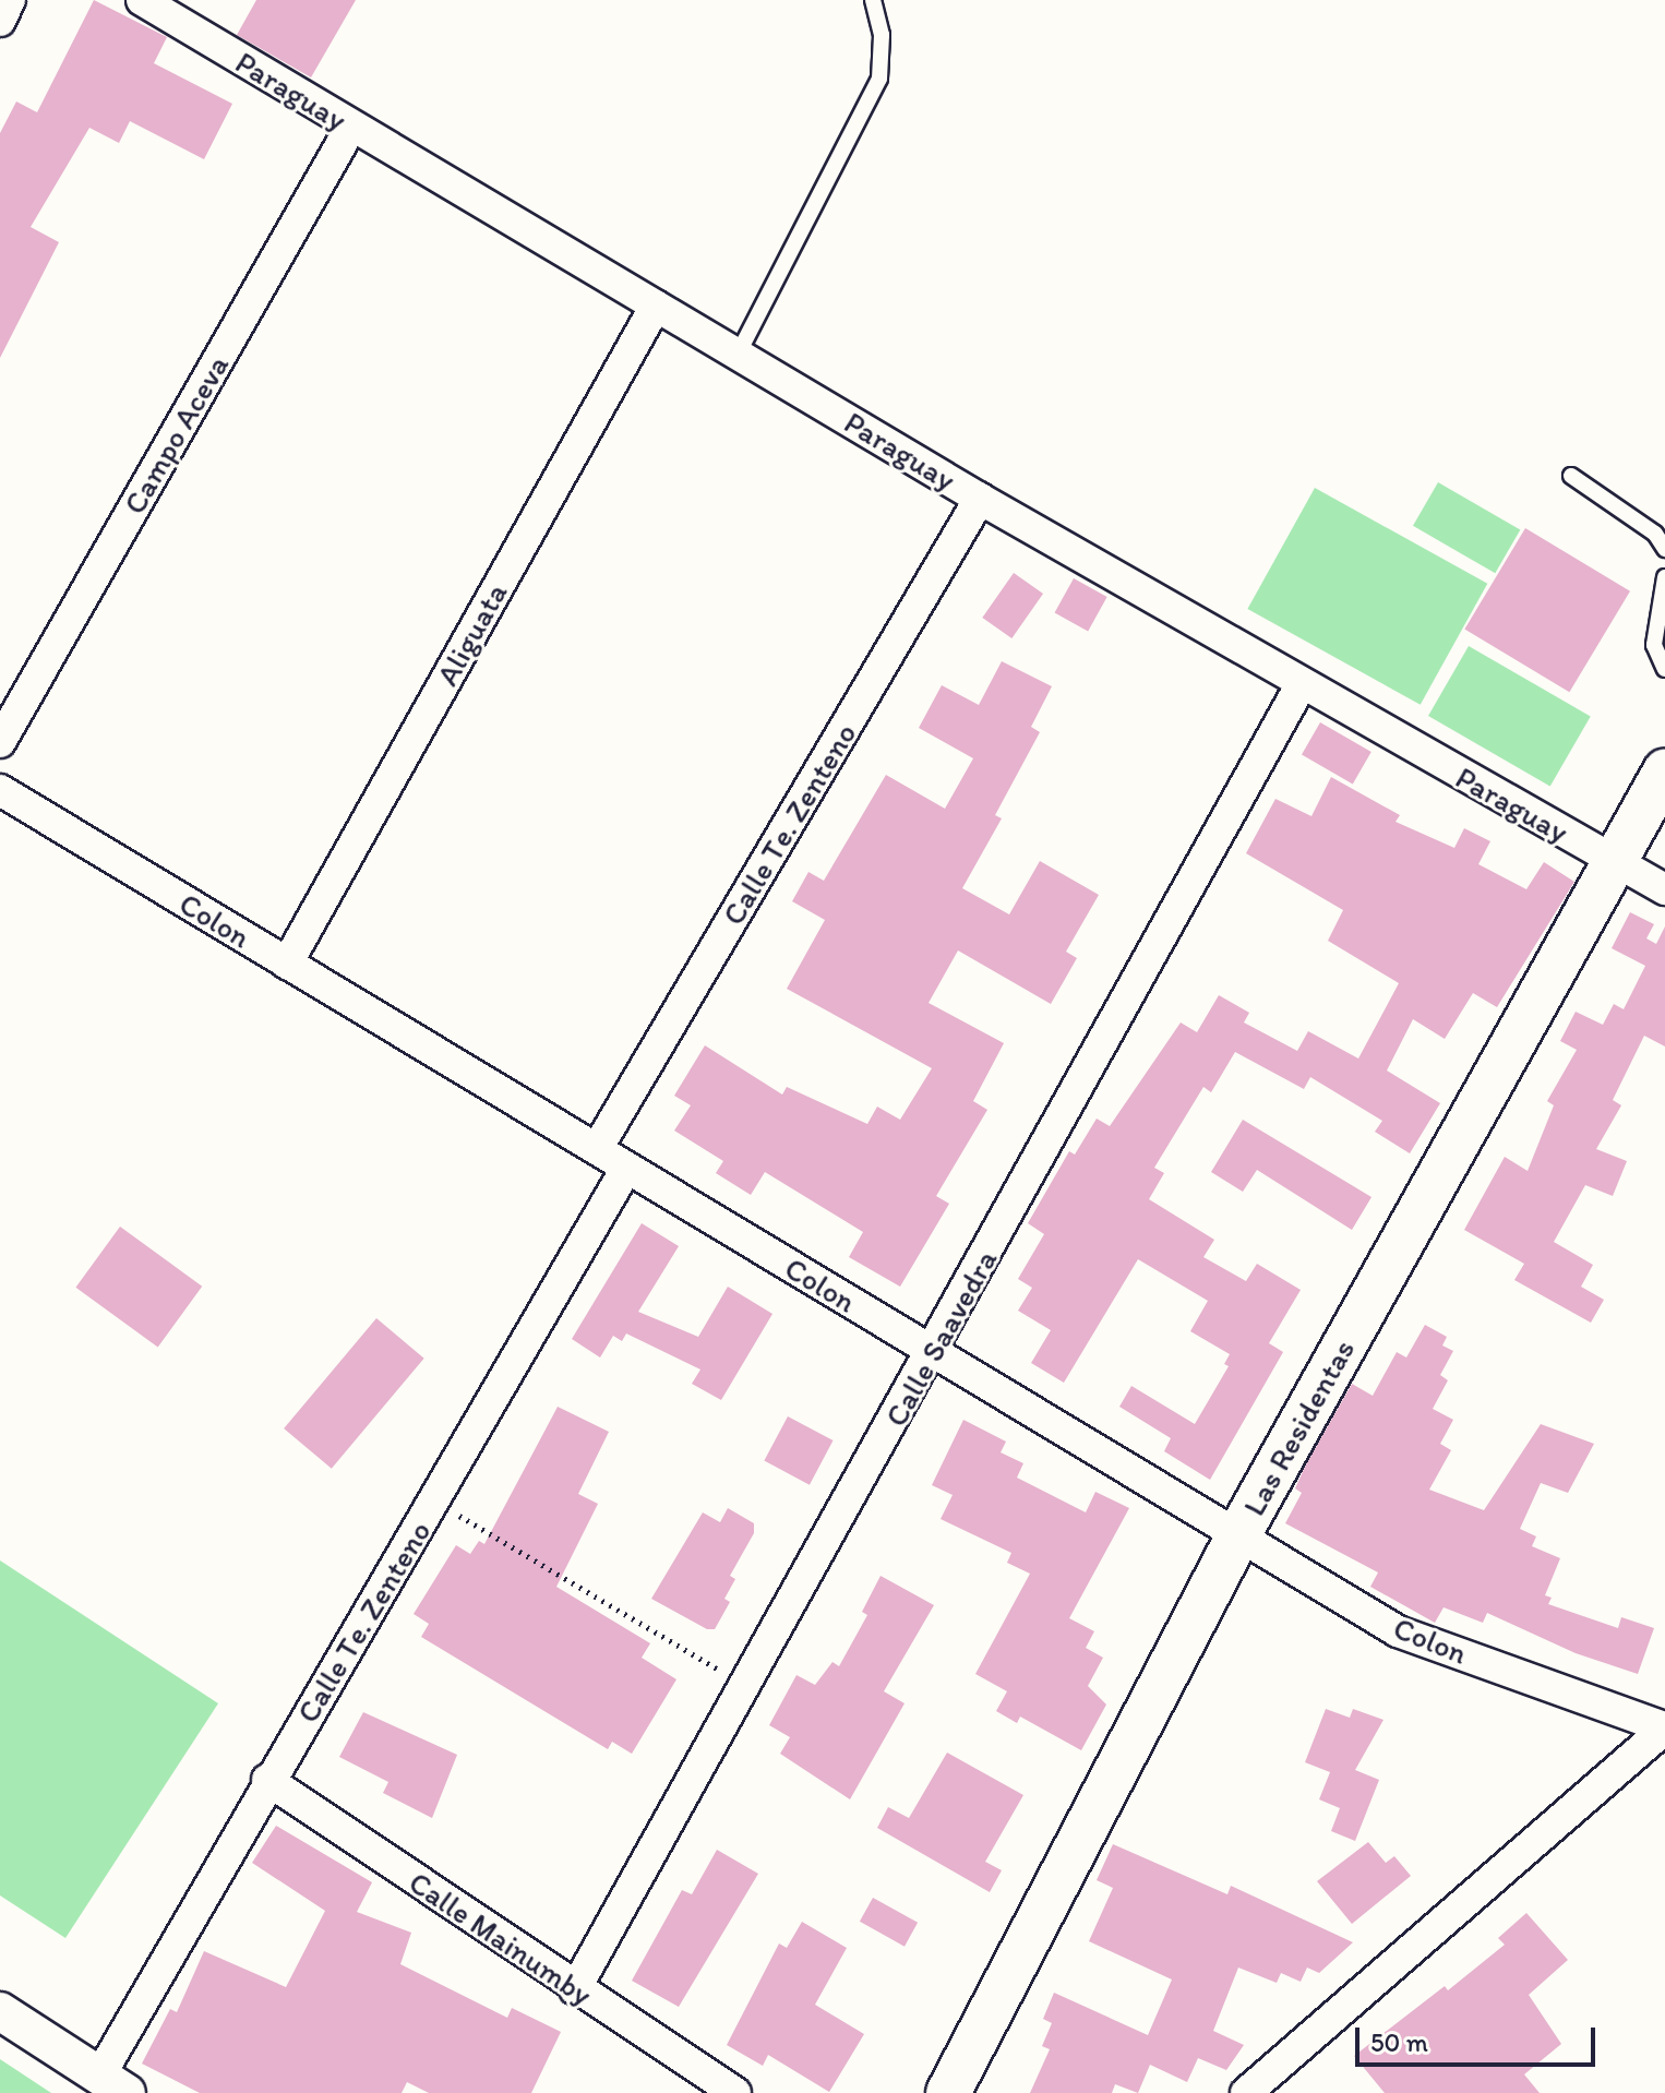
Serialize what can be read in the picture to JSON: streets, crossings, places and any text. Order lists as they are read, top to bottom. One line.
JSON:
{"streets":{"main road":["Las Residentas"],"street":["Paraguay","Campo Aceva","Aliguata","Calle Te. Zenteno","Colon","Calle Saavedra","Calle Mainumby"]},"crossings":[["Paraguay","Campo Aceva"],["Paraguay","Aliguata"],["Paraguay","Calle Te. Zenteno"],["Paraguay","Calle Saavedra"],["Paraguay","Las Residentas"],["Aliguata","Colon"],["Calle Te. Zenteno","Colon"],["Calle Te. Zenteno","Calle Mainumby"],["Colon","Calle Saavedra"],["Colon","Las Residentas"],["Calle Saavedra","Calle Mainumby"]],"scale_bar":"50 m"}
